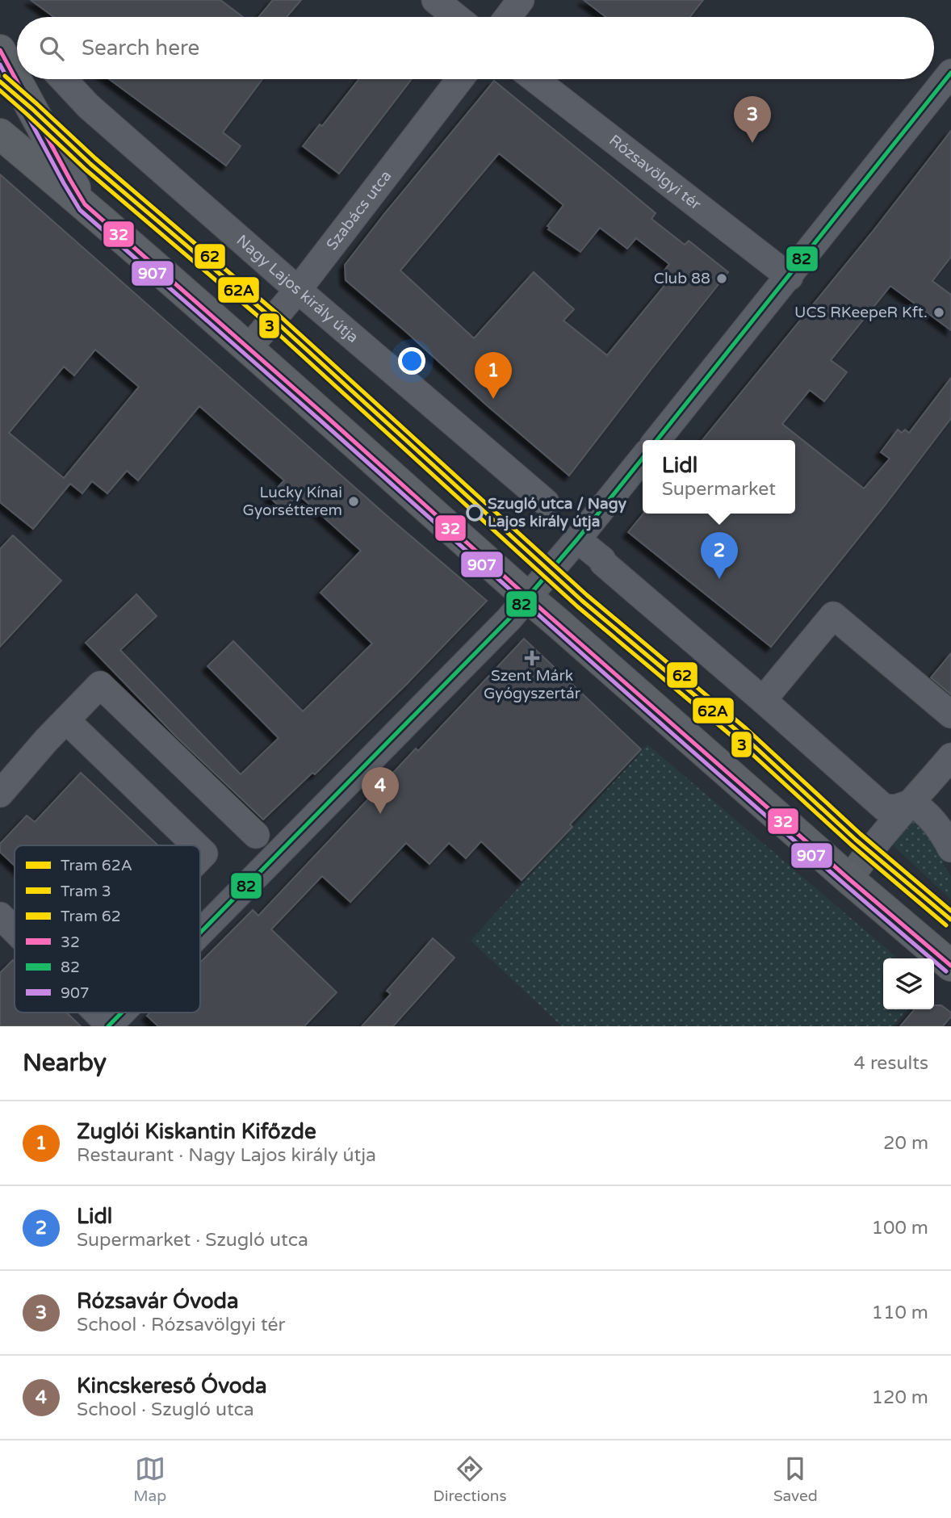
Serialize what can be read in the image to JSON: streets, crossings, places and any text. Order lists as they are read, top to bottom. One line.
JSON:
{"streets":{"street":["Rózsavölgyi tér","Szabács utca","Nagy Lajos király útja"]},"crossings":[["Szabács utca","Nagy Lajos király útja"]],"places":{"other":["Club 88","UCS RKeepeR Kft.","Lucky Kínai Gyorsétterem","Szugló utca / Nagy Lajos király útja"],"health":["Szent Márk Gyógyszertár"]},"lines":["transit line 32","transit line 907","transit line 82","tram line 62","tram line 62A","tram line 3"],"legend":["Tram 62A","Tram 3","Tram 62","32","82","907"],"page":{"search":"Search here","pins":["3","1","2","4"],"popup":["Lidl","Supermarket"],"heading":["Nearby","4 results"],"list":[{"mark":"1","name":"Zuglói Kiskantin Kifőzde","note":"Restaurant · Nagy Lajos király útja","value":"20 m"},{"mark":"2","name":"Lidl","note":"Supermarket · Szugló utca","value":"100 m"},{"mark":"3","name":"Rózsavár Óvoda","note":"School · Rózsavölgyi tér","value":"110 m"},{"mark":"4","name":"Kincskereső Óvoda","note":"School · Szugló utca","value":"120 m"}],"nav":["Map","Directions","Saved"]}}
